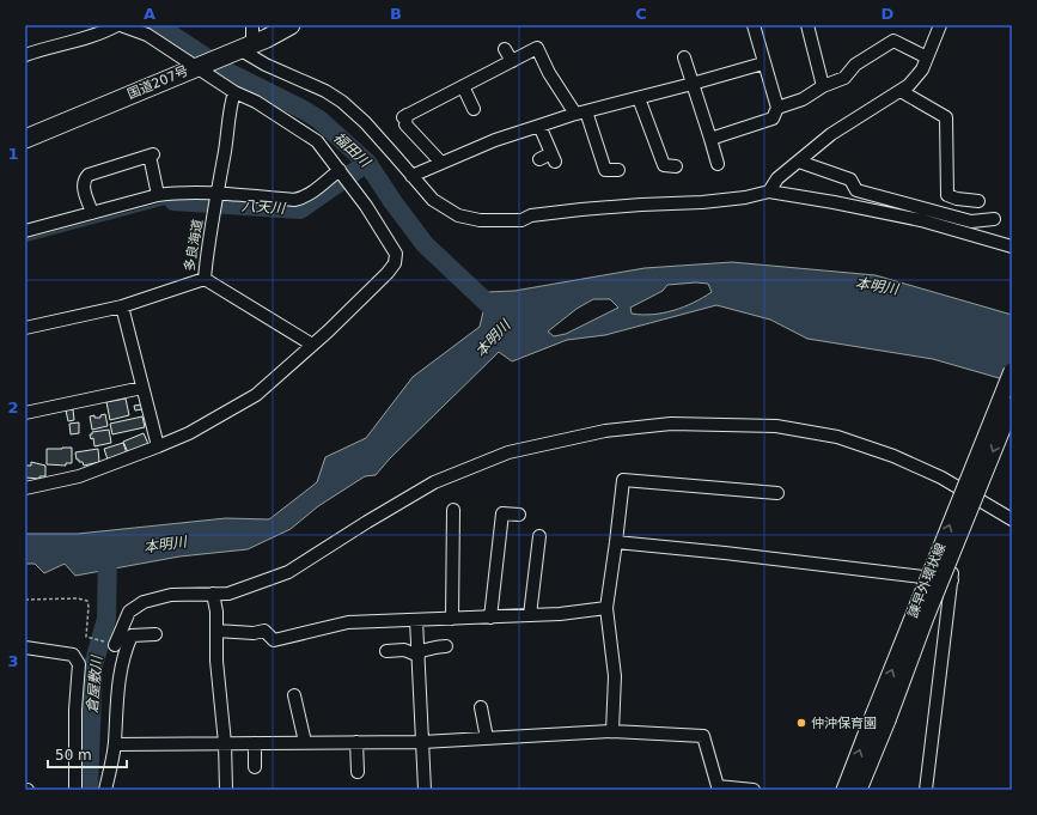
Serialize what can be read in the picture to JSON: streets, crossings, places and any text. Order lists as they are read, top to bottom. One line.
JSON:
{"streets":{"highway":["国道207号"],"main road":["諫早外環状線"],"street":["多良海道"]},"water":["福田川","八天川","本明川","倉屋敷川"],"places":["仲沖保育園"],"scale_bar":"50 m","grid":{"columns":["A","B","C","D"],"rows":["1","2","3"]}}
